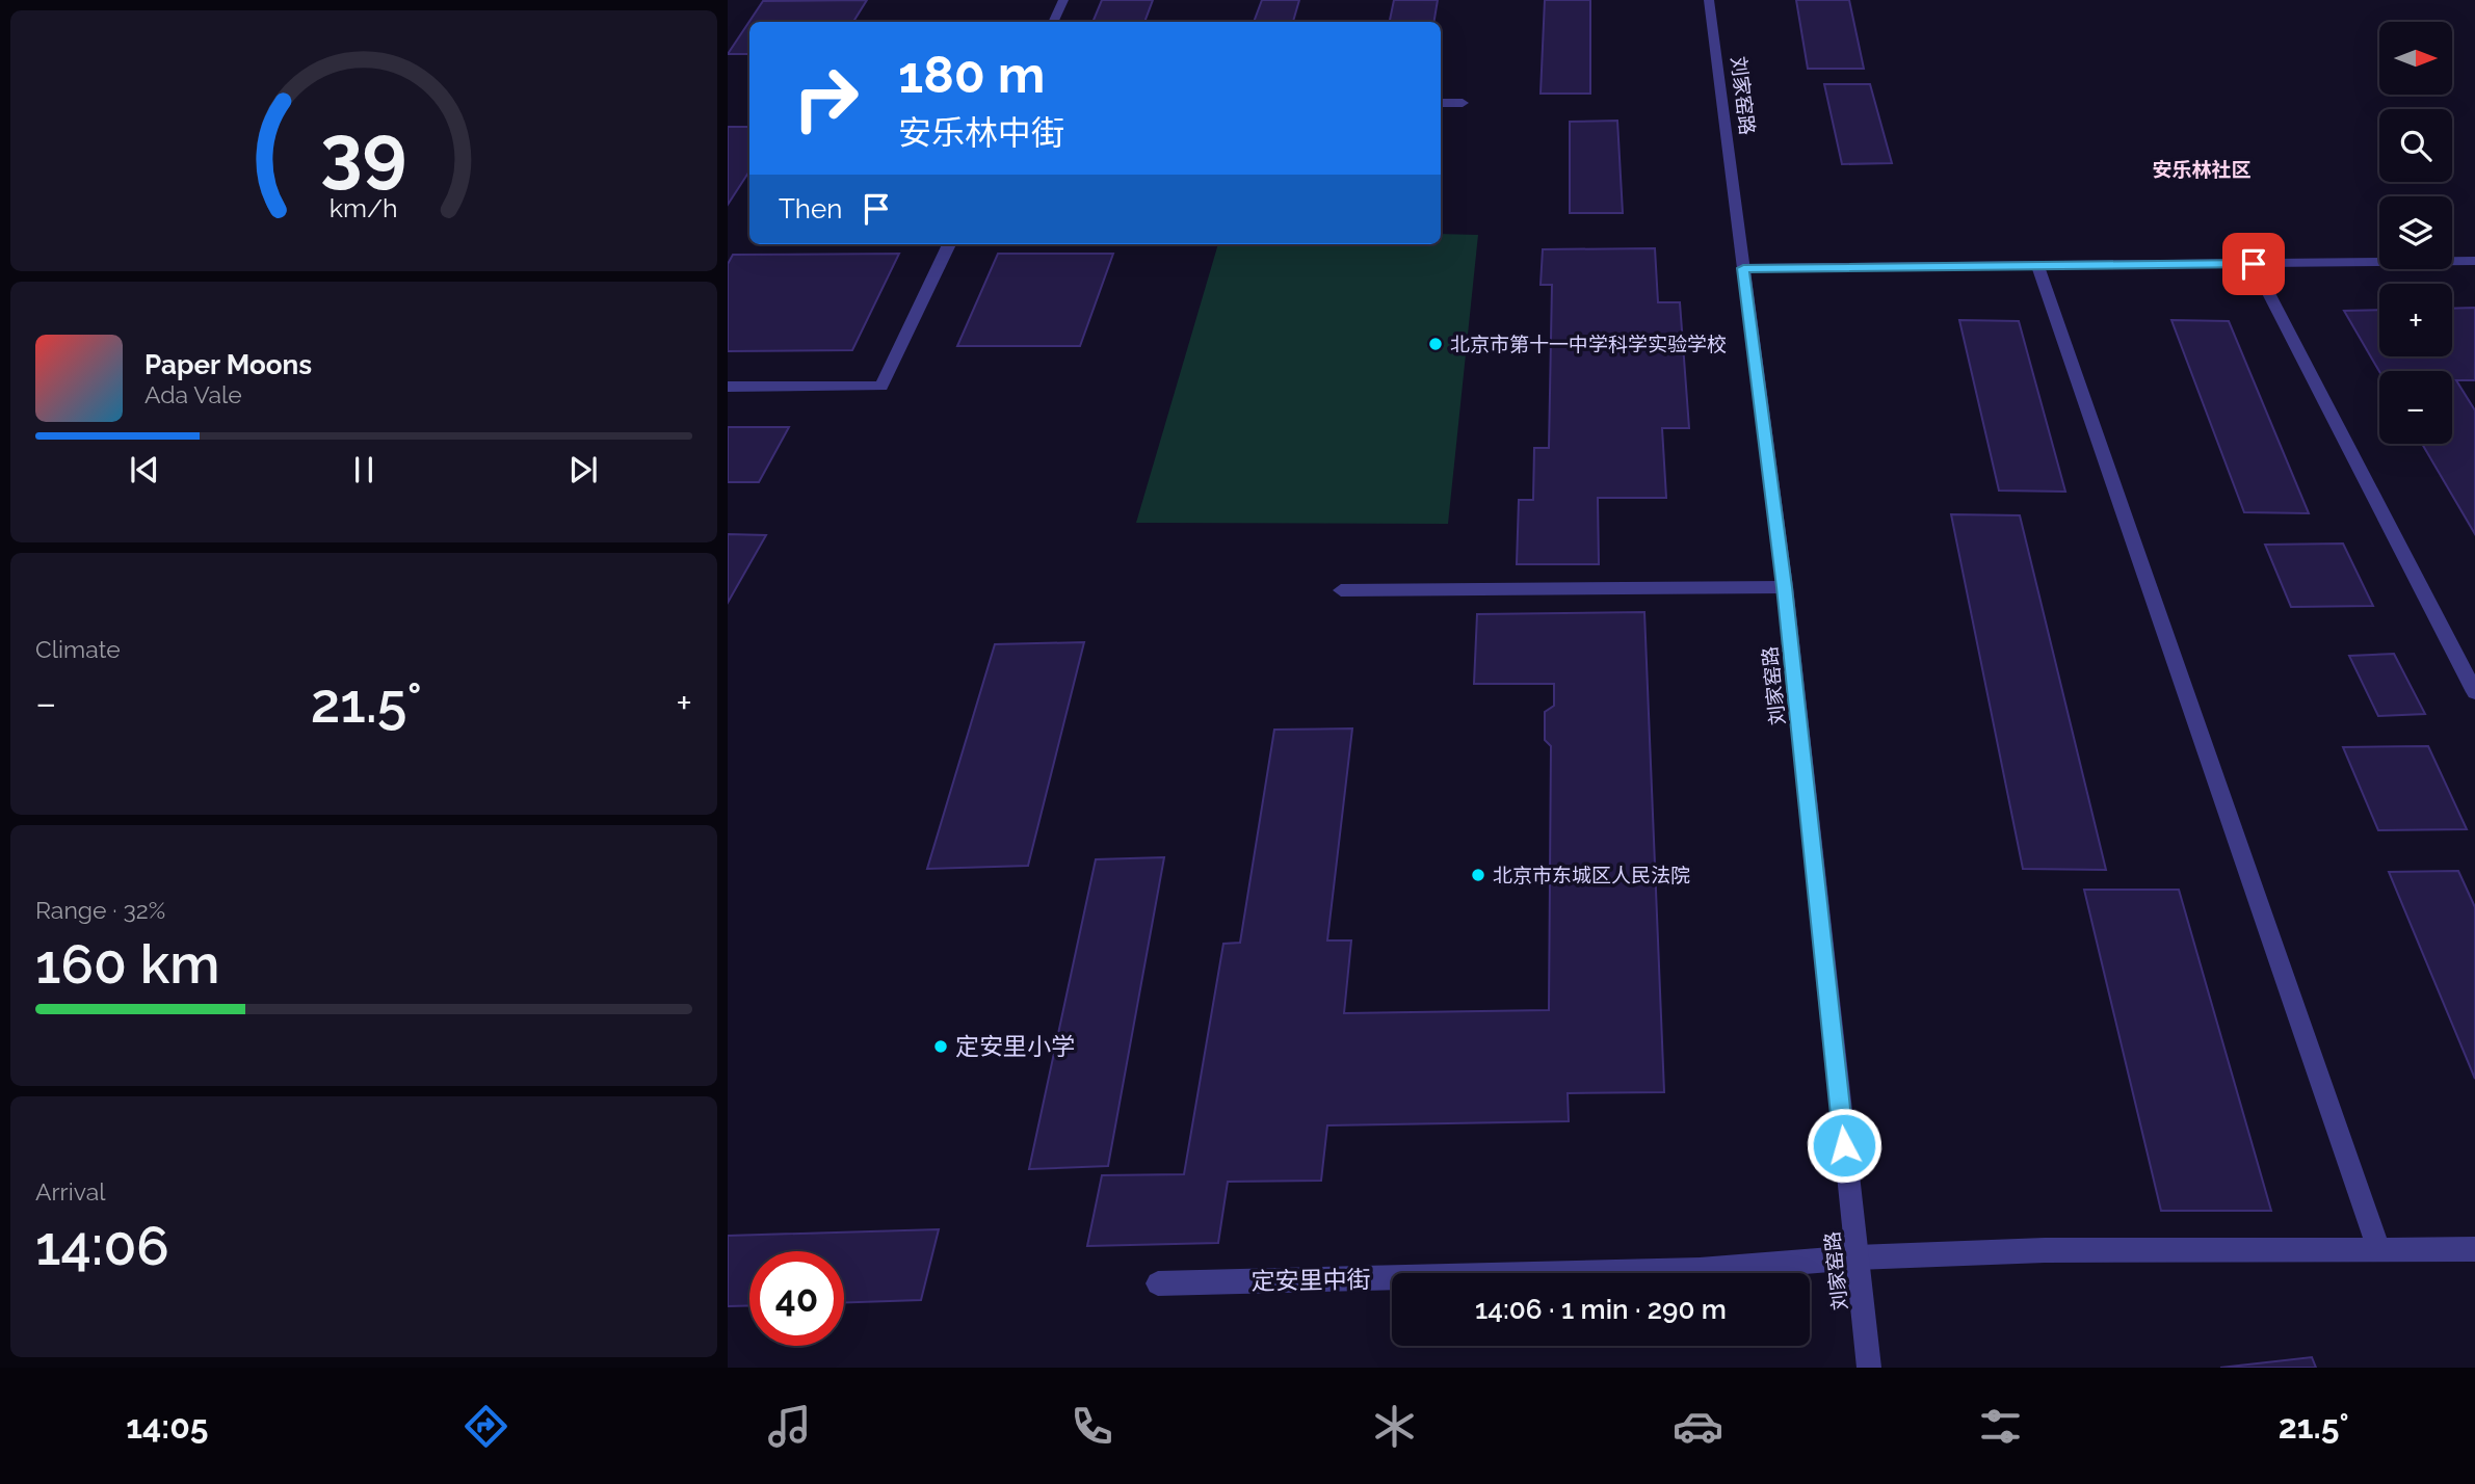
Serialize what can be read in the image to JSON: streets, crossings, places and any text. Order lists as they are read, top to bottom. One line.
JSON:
{"streets":{"street":["刘家窑路","定安里中街"]},"crossings":[["刘家窑路","定安里中街"]],"districts":["安乐林社区"],"places":["北京市第十一中学科学实验学校","北京市东城区人民法院","定安里小学"],"north":"right","page":{"map_buttons":["+","−"],"turn":["180 m","安乐林中街"],"then":"Then","song":["Paper Moons","Ada Vale"],"tile":["Climate",["Range · 32%","160 km"],["Arrival","14:06"]],"heat":["−","21.5°","+"],"limit":"40","trip":"14:06 · 1 min · 290 m","tabs":["14:05","21.5°"],"gauge":["39","km/h"]}}
